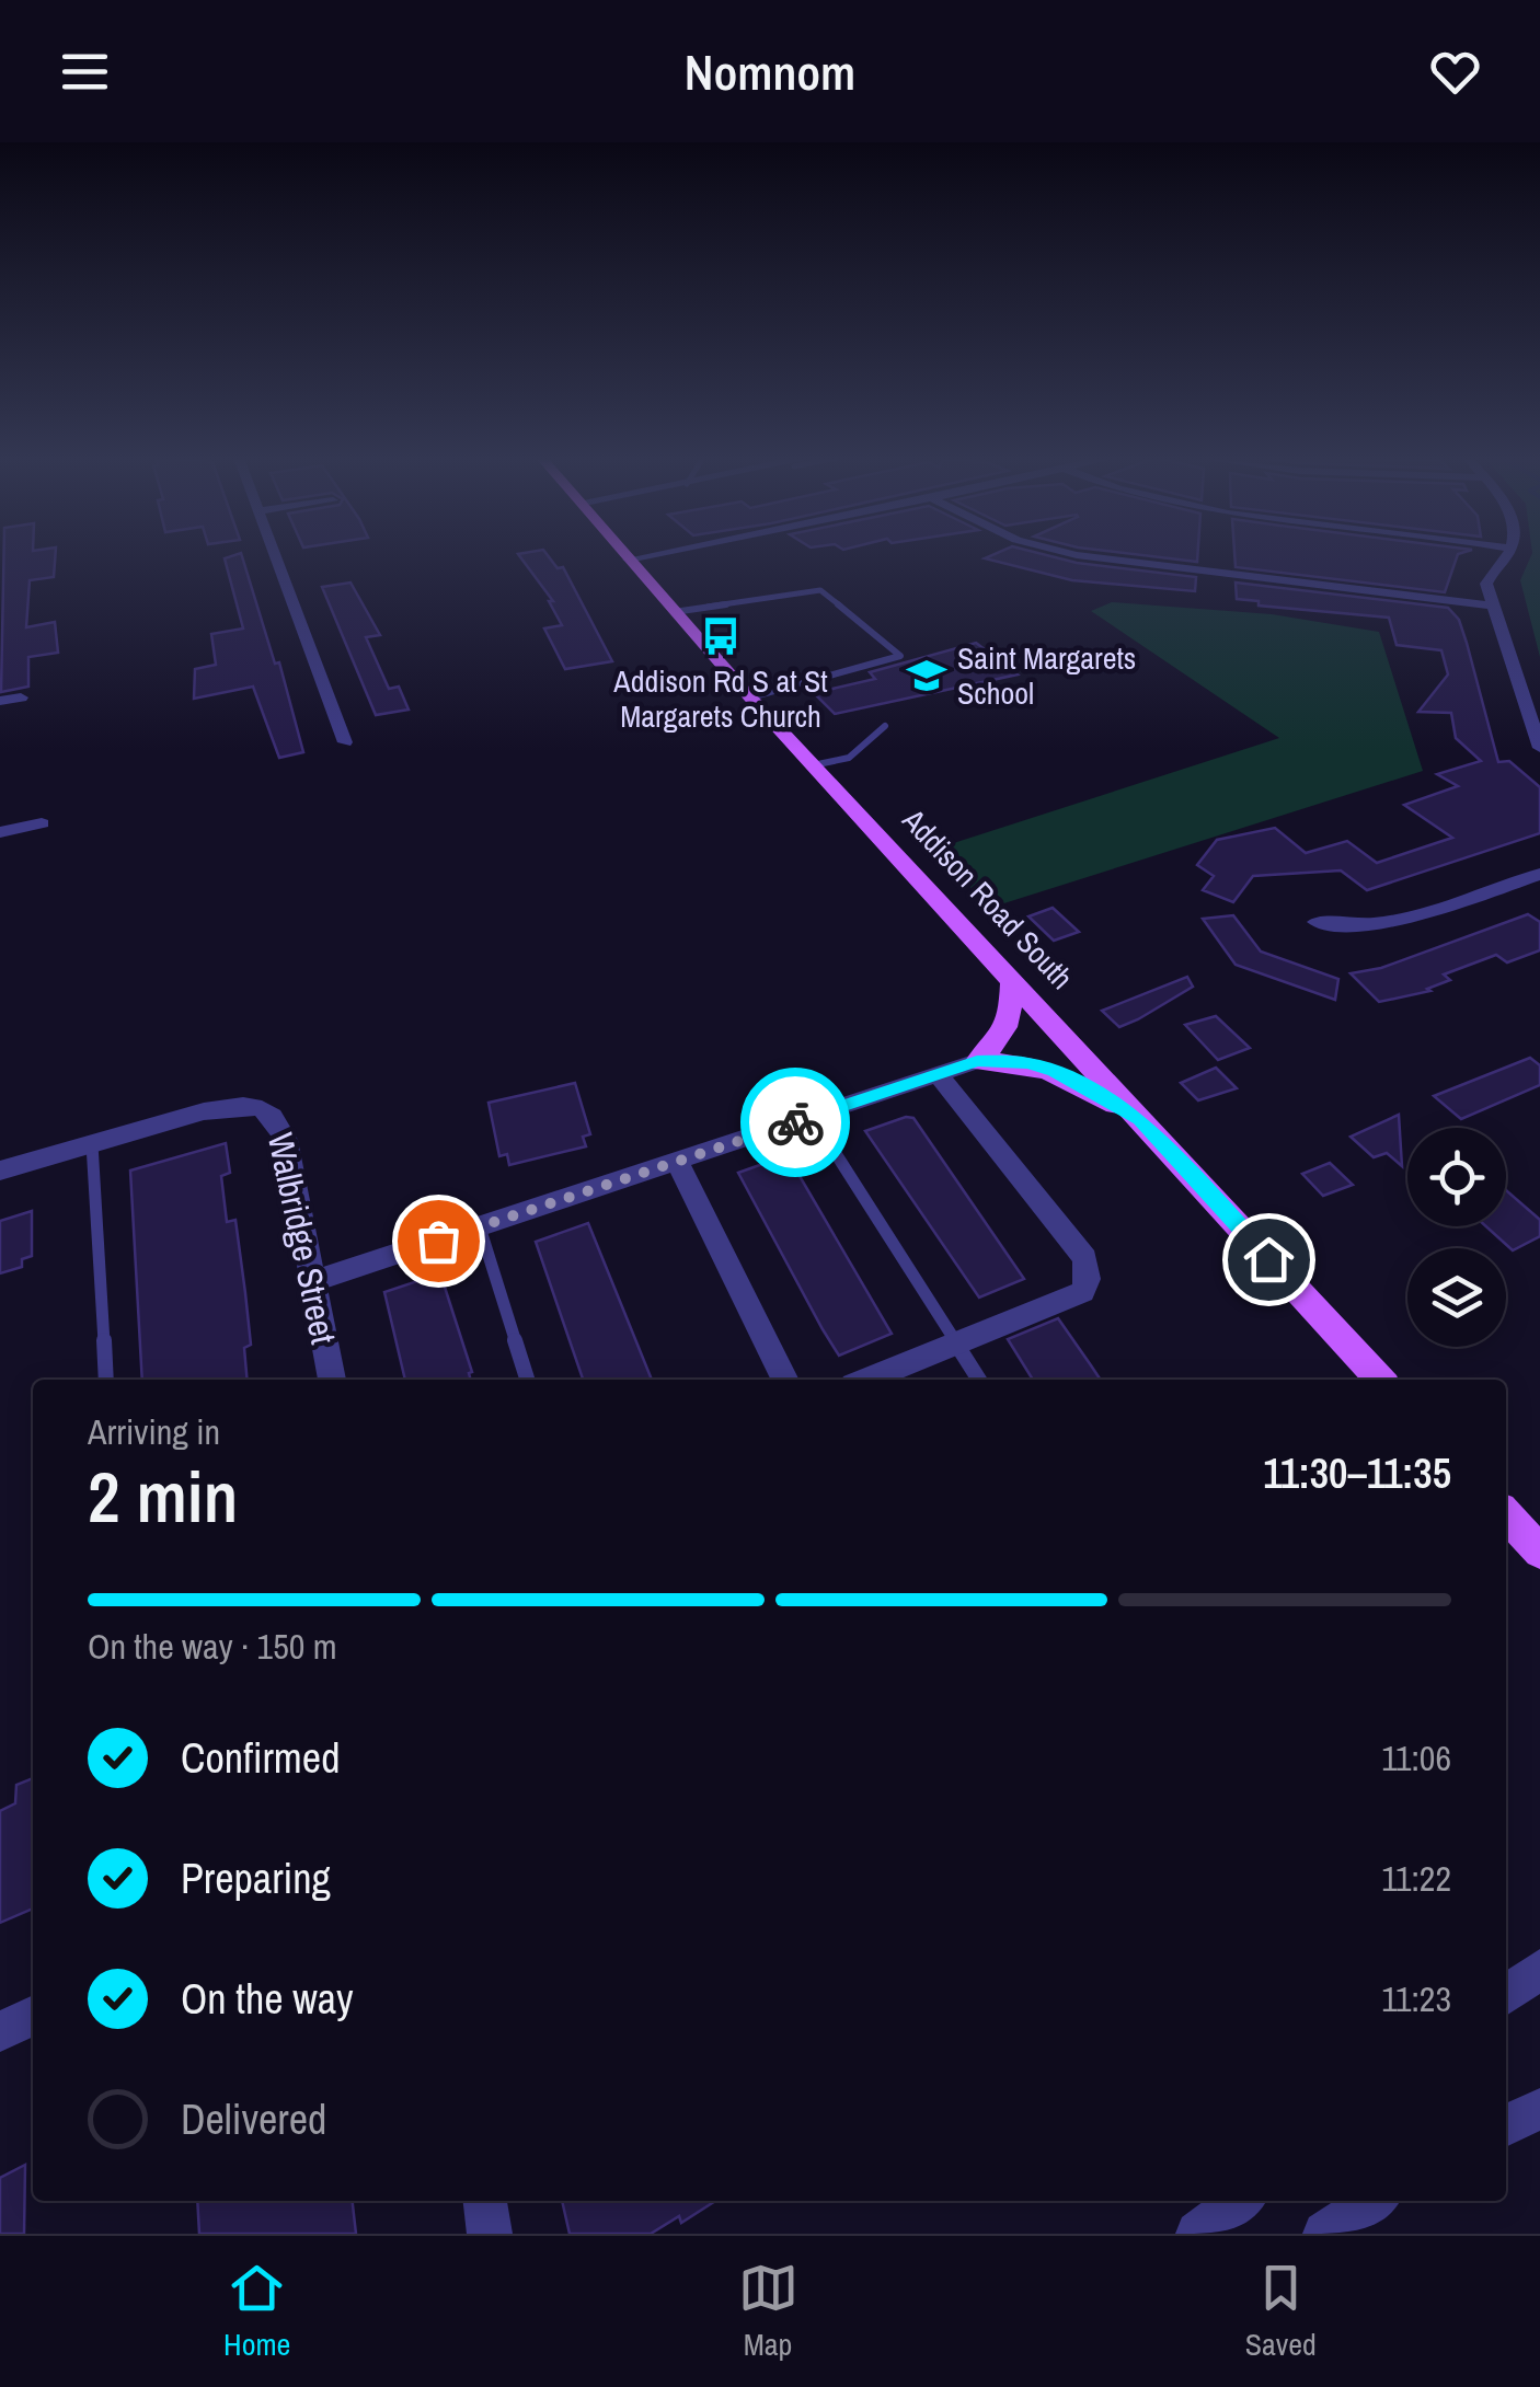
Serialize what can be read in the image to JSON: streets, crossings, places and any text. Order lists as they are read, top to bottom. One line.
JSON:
{"streets":{"main road":["Addison Road South"],"street":["Walbridge Street"]},"places":{"bus stop":["Addison Rd S at St Margarets Church"],"school or university":["Saint Margarets School"]},"page":{"header":"Nomnom","heading":["2 min","Arriving in","11:30–11:35"],"bar":"On the way · 150 m","list":[["Confirmed","11:06"],["Preparing","11:22"],["On the way","11:23"],"Delivered"],"tabs":["Home","Map","Saved"]}}
